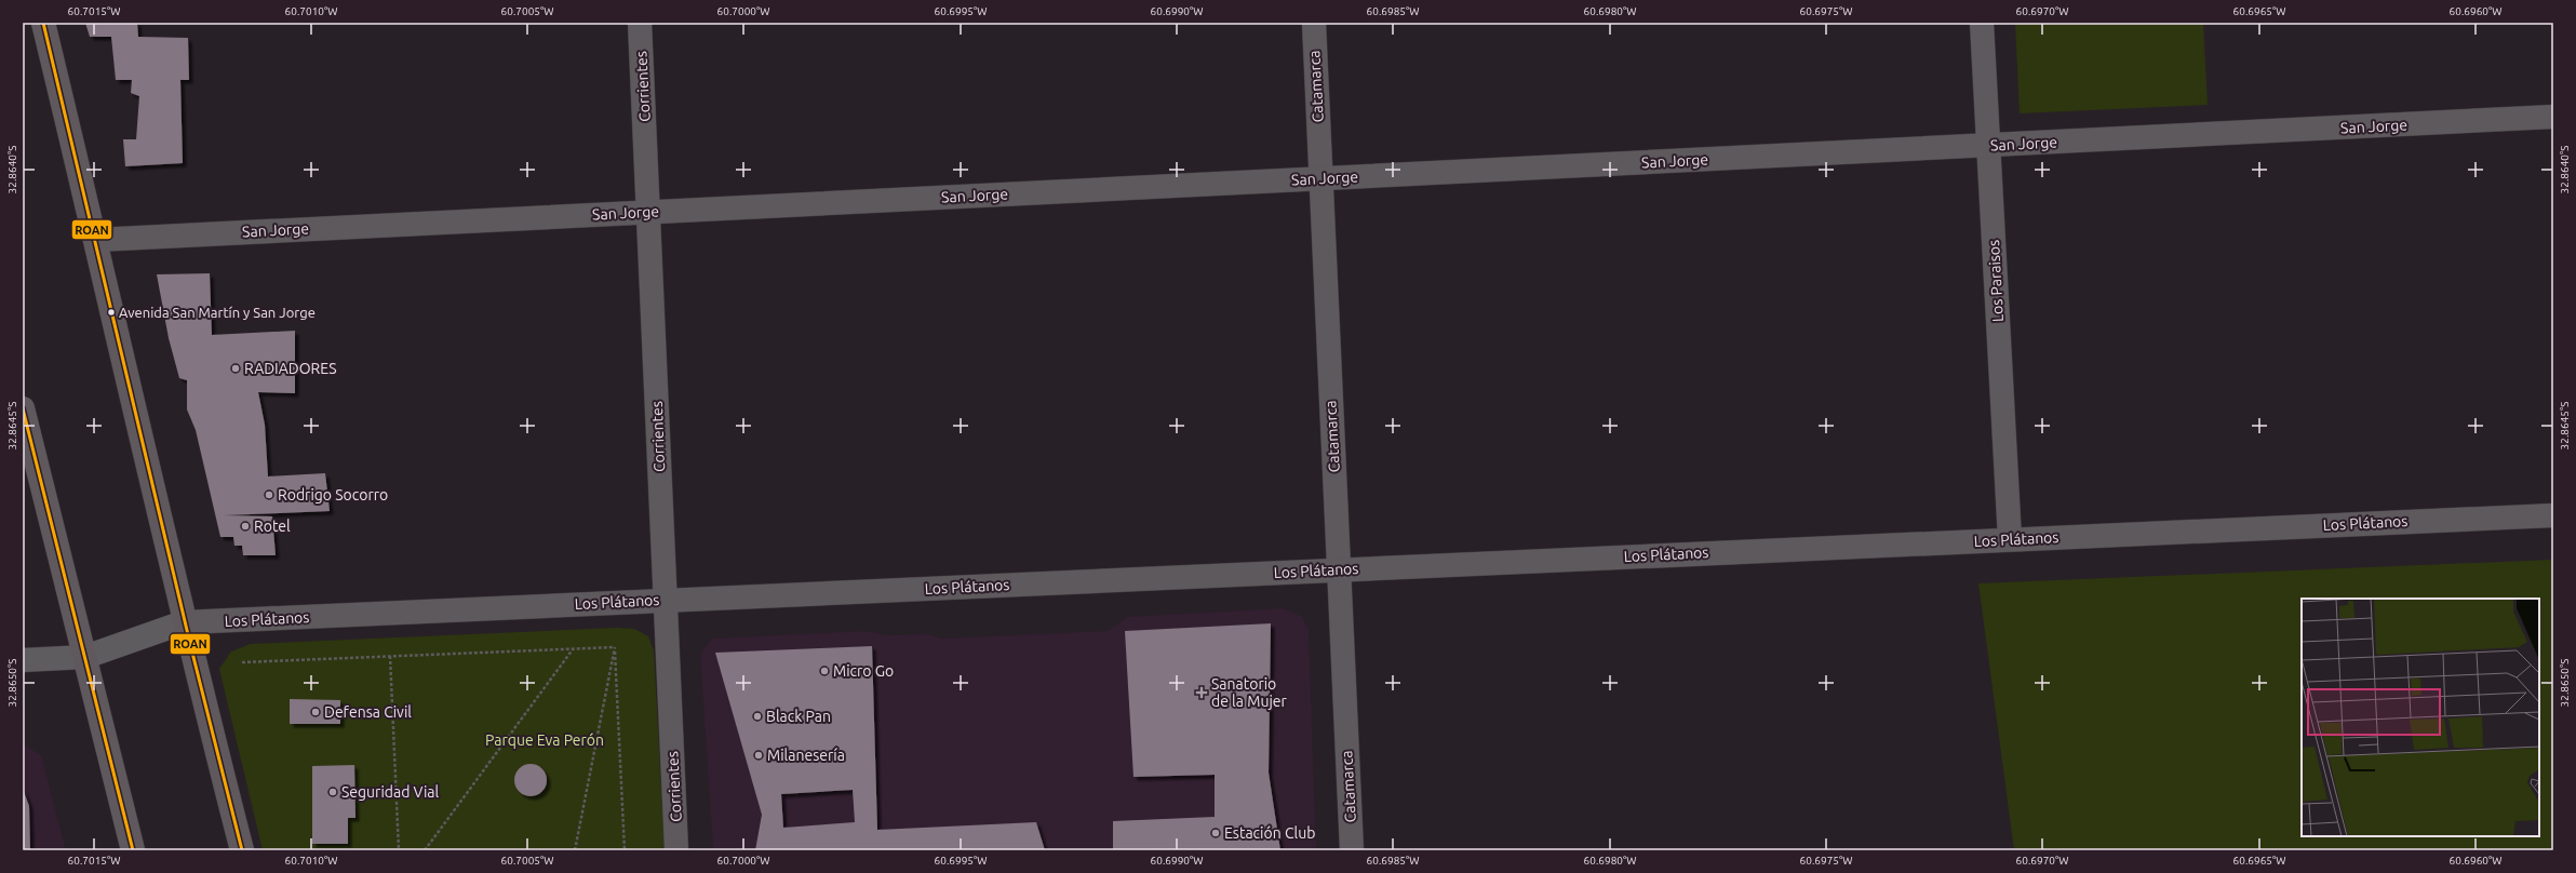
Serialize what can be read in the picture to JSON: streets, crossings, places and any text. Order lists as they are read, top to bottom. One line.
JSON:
{"streets":{"main road":["Los Plátanos"],"street":["Corrientes","Catamarca","San Jorge","Los Paraisos"]},"crossings":[["Corrientes","San Jorge"],["Corrientes","Los Plátanos"],["Catamarca","San Jorge"],["Catamarca","Los Plátanos"],["San Jorge","Los Paraisos"],["Los Paraisos","Los Plátanos"]],"parks":["Parque Eva Perón"],"places":{"other":["Avenida San Martín y San Jorge","RADIADORES","Rodrigo Socorro","Rotel","Micro Go","Defensa Civil","Black Pan","Milanesería","Seguridad Vial","Estación Club"],"health":["Sanatorio de la Mujer"]},"lines":["transit line ROAN"],"coordinates":["60.7015°W","60.7010°W","60.7005°W","60.7000°W","60.6995°W","60.6990°W","60.6985°W","60.6980°W","60.6975°W","60.6970°W","60.6965°W","60.6960°W","32.8640°S","32.8645°S","32.8650°S"]}
